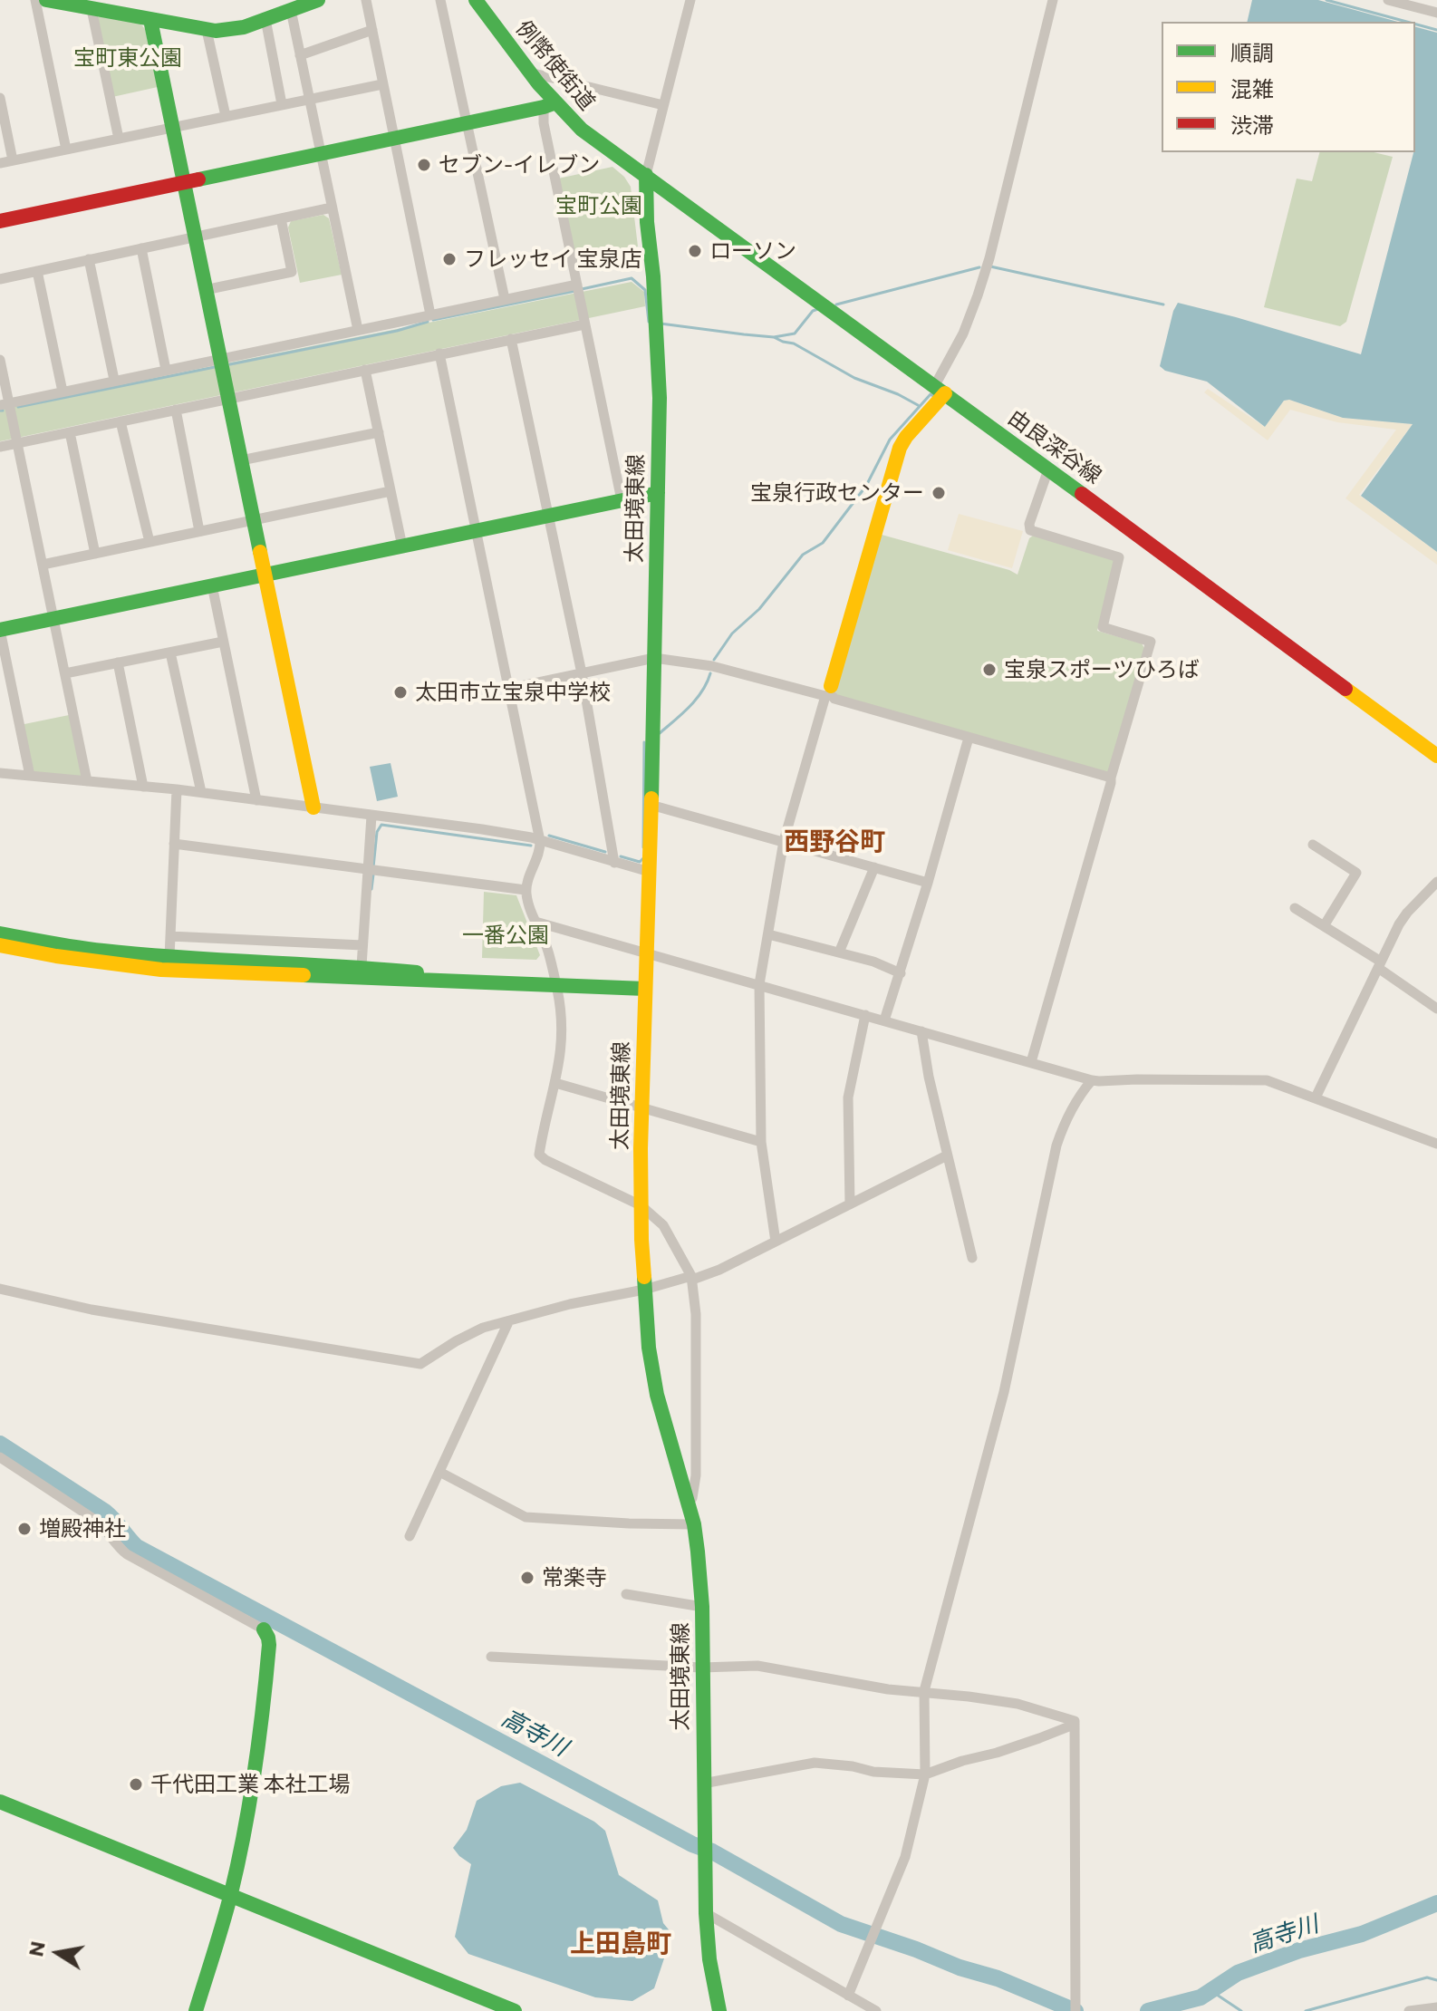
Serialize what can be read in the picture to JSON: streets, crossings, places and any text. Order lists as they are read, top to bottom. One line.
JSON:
{"streets":{"street":["例幣使街道","由良深谷線","太田境東線"]},"crossings":[["例幣使街道","由良深谷線"],["例幣使街道","太田境東線"],["由良深谷線","太田境東線"]],"districts":["西野谷町","上田島町"],"water":["高寺川"],"parks":["宝町東公園","宝町公園","一番公園"],"places":["セブン-イレブン","ローソン","フレッセイ 宝泉店","宝泉行政センター","宝泉スポーツひろば","太田市立宝泉中学校","増殿神社","常楽寺","千代田工業 本社工場"],"legend":["順調","混雑","渋滞"],"north":"left"}
